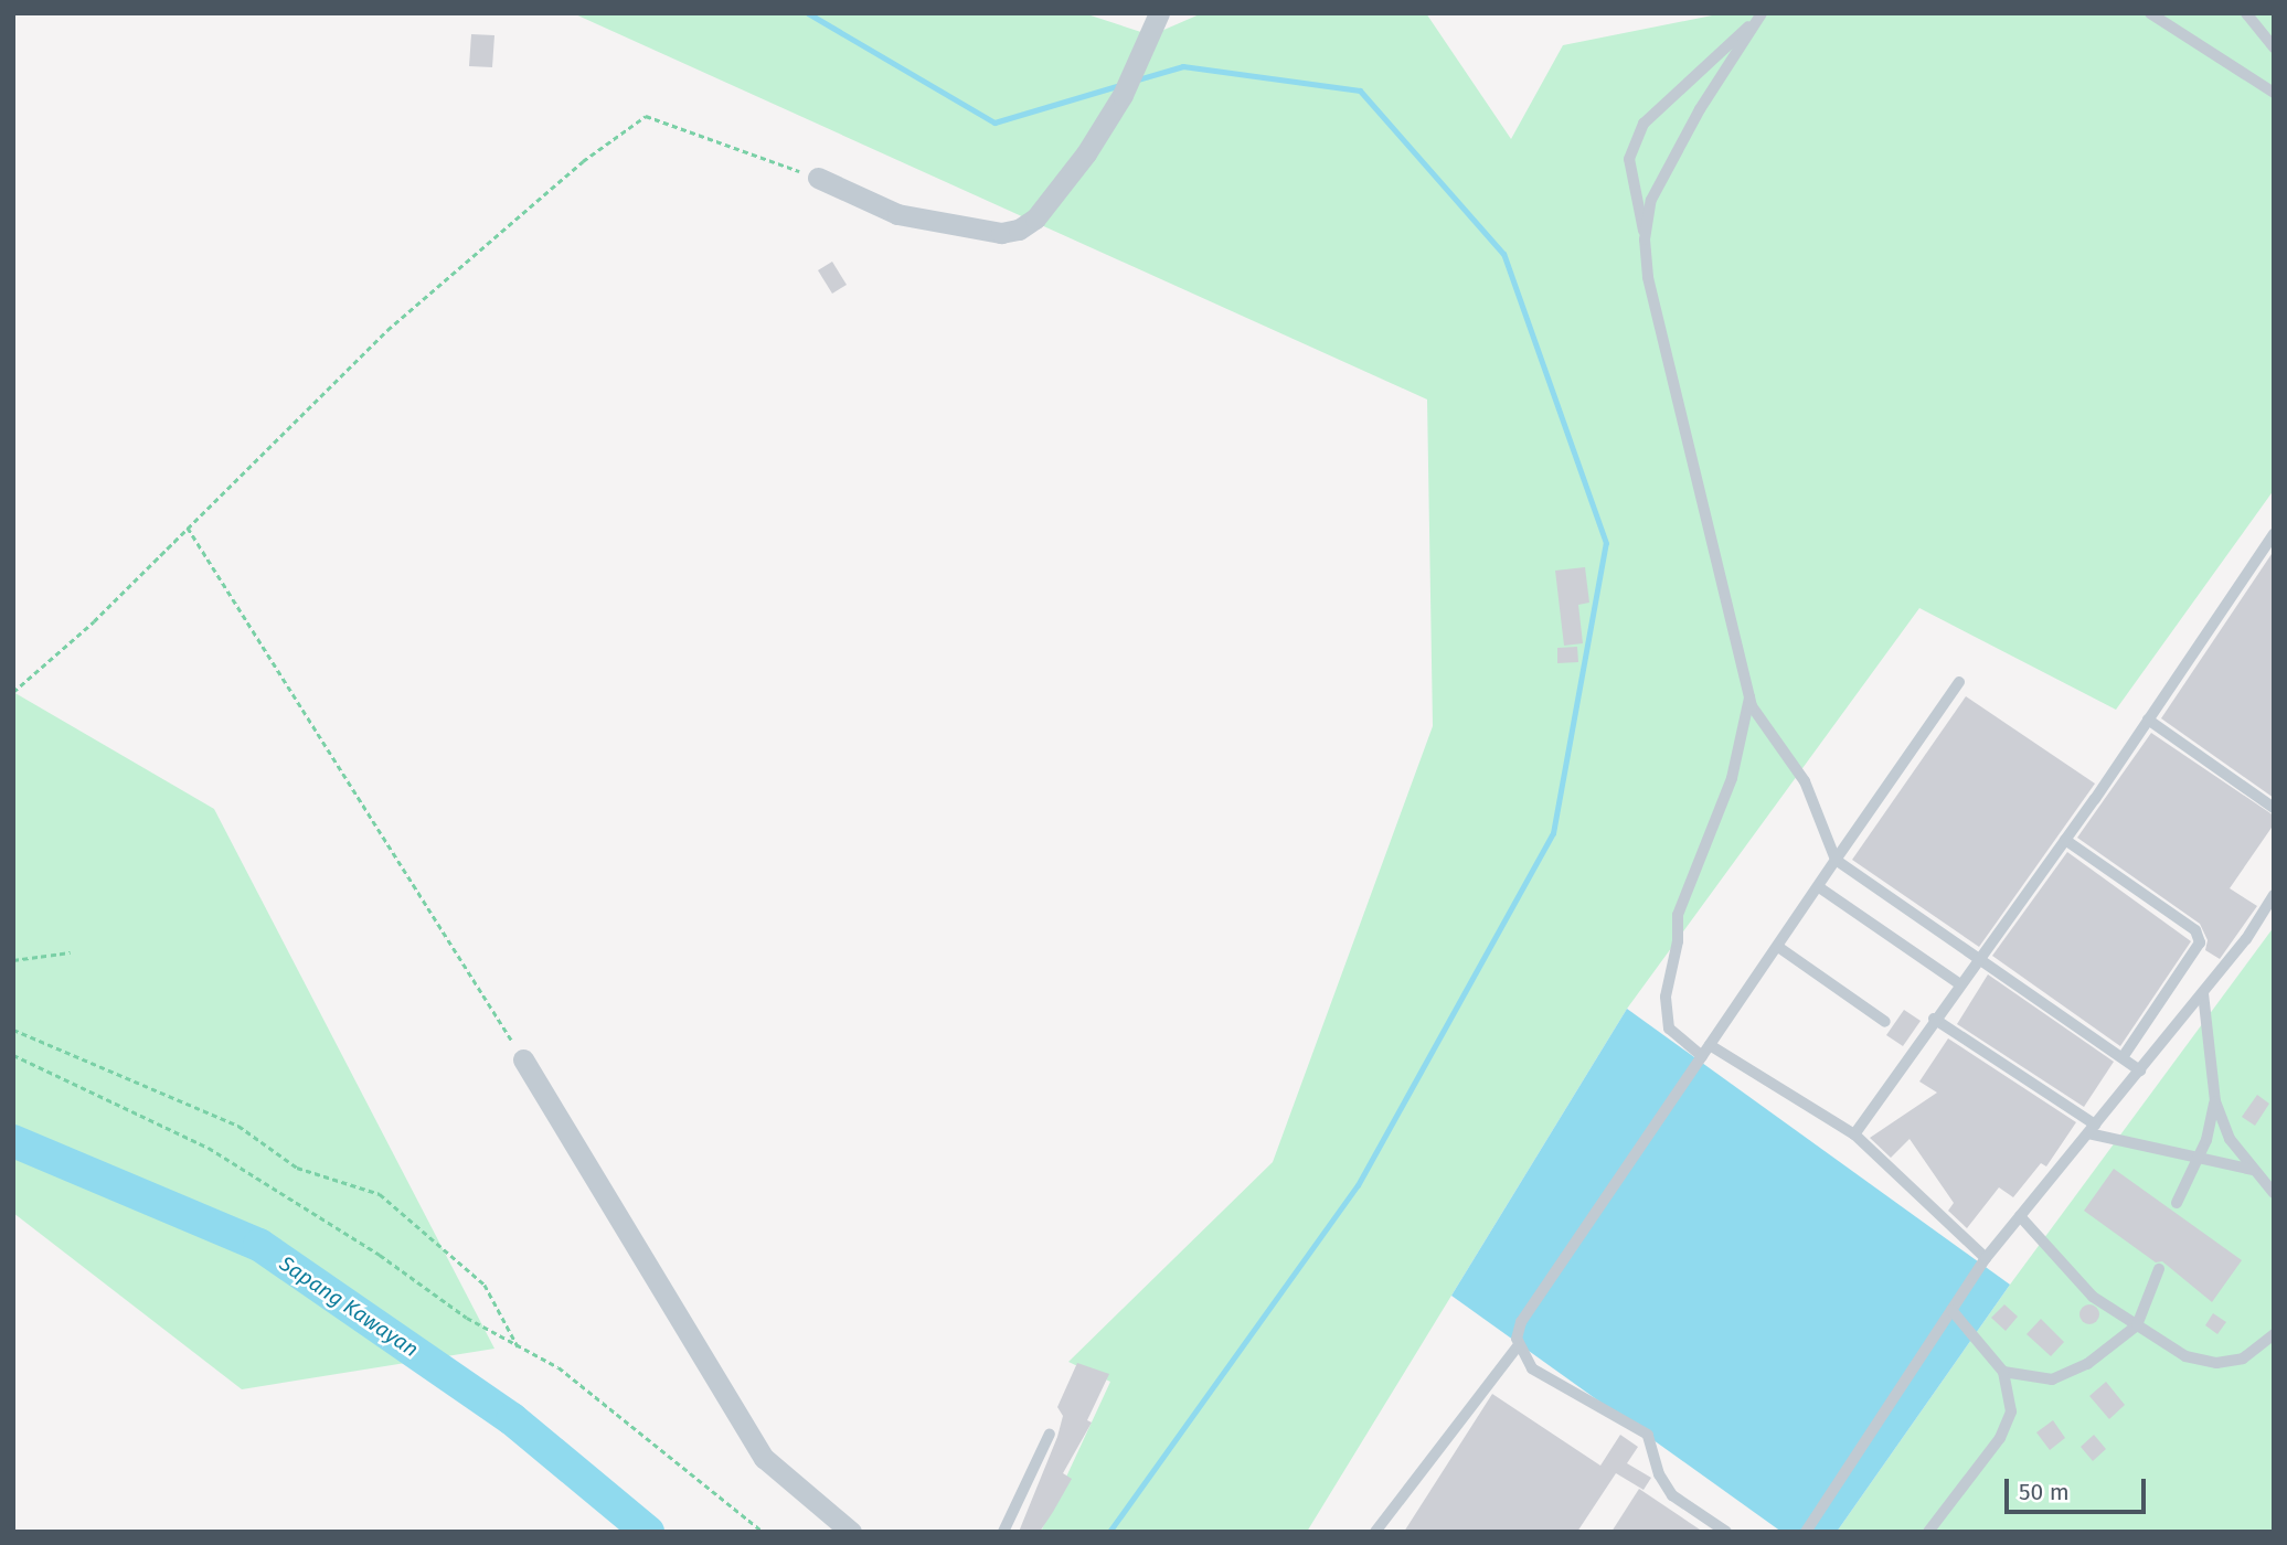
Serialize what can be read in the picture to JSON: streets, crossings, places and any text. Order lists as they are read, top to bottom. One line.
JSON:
{"water":["Sapang Kawayan"],"scale_bar":"50 m"}
